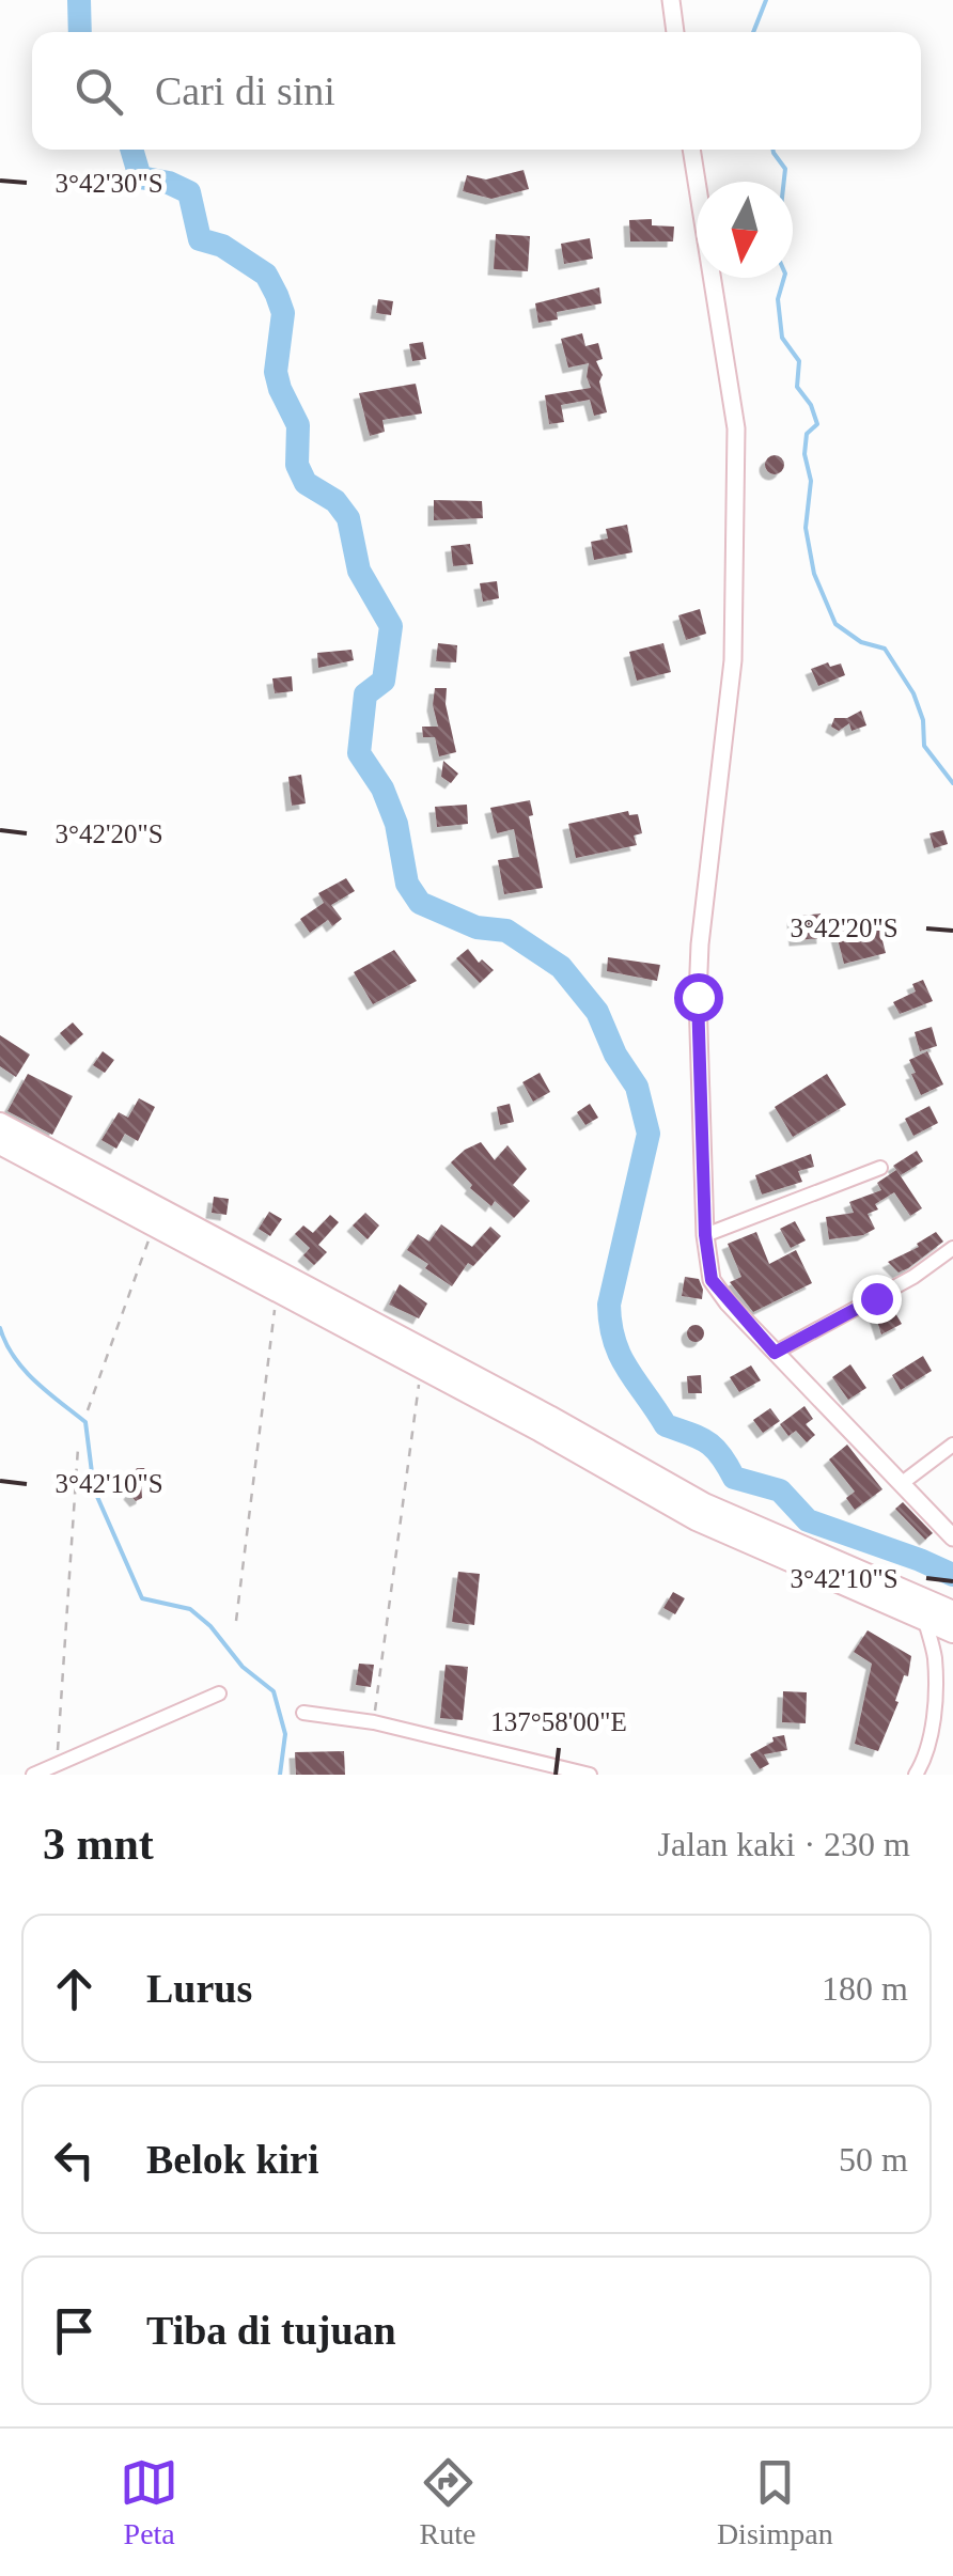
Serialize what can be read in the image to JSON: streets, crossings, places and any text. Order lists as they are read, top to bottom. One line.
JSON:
{"north":"bottom","page":{"search":"Cari di sini","heading":["3 mnt","Jalan kaki · 230 m"],"list":[["Lurus","180 m"],["Belok kiri","50 m"],"Tiba di tujuan"],"nav":["Peta","Rute","Disimpan"]},"coordinates":["3°42'30\"S","3°42'20\"S","3°42'10\"S","137°58'00\"E"]}
